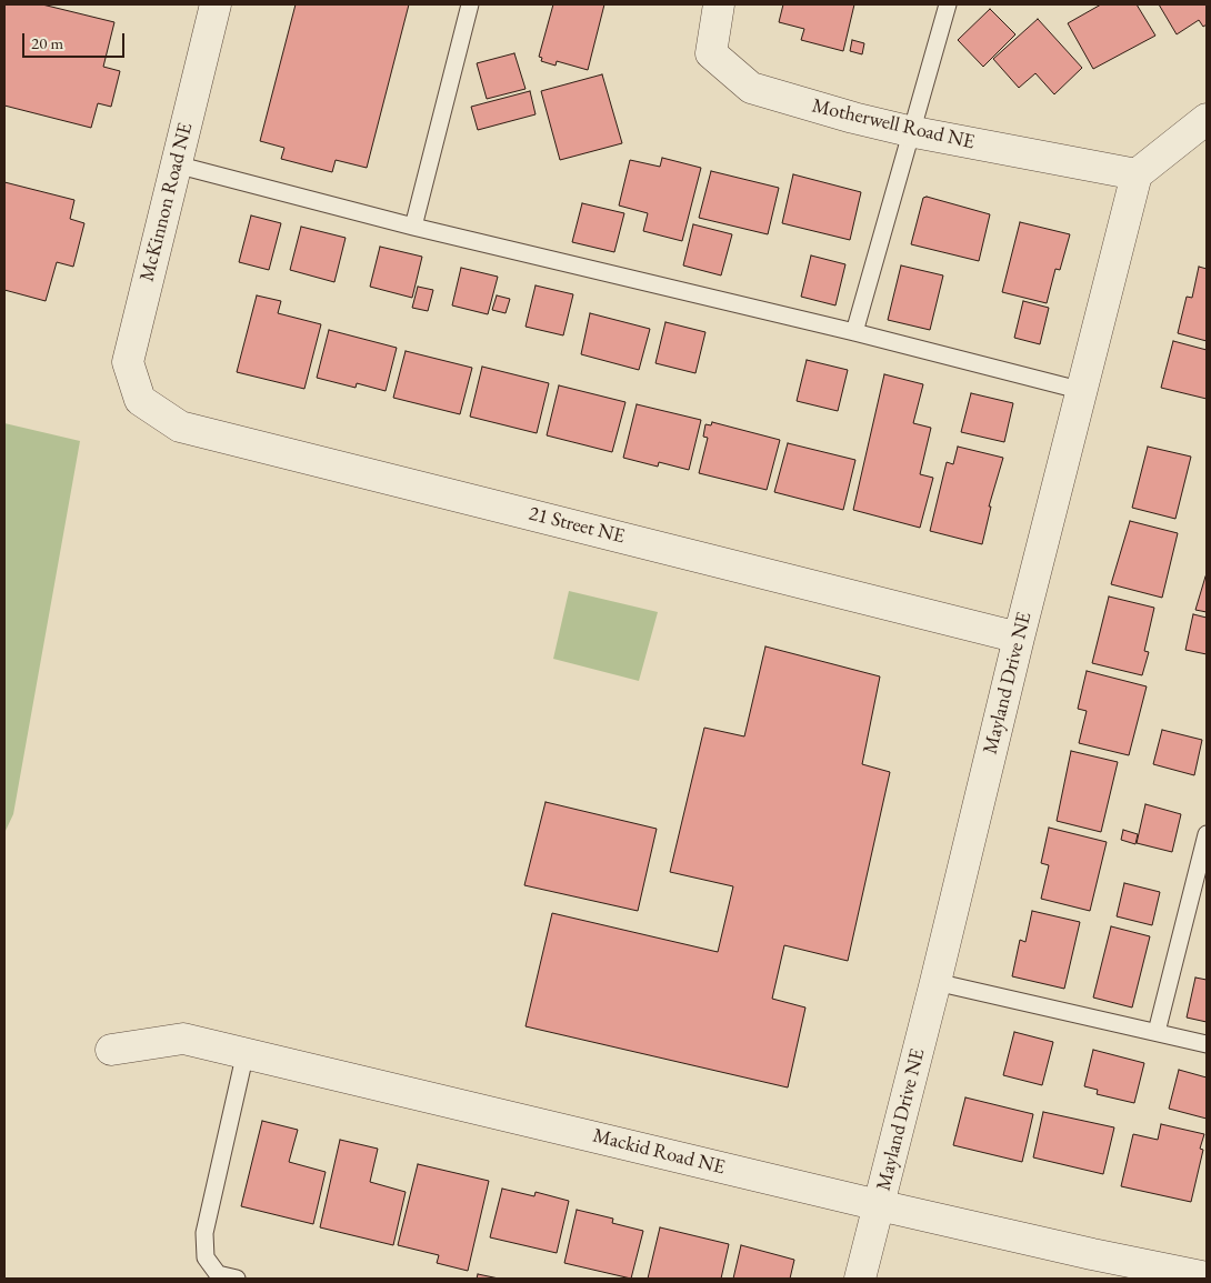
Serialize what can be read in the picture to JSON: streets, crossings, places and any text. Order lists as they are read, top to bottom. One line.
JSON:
{"streets":{"street":["Motherwell Road NE","McKinnon Road NE","21 Street NE","Mayland Drive NE","Mackid Road NE"]},"crossings":[["Motherwell Road NE","Mayland Drive NE"],["McKinnon Road NE","21 Street NE"],["21 Street NE","Mayland Drive NE"],["Mayland Drive NE","Mackid Road NE"]],"scale_bar":"20 m"}
